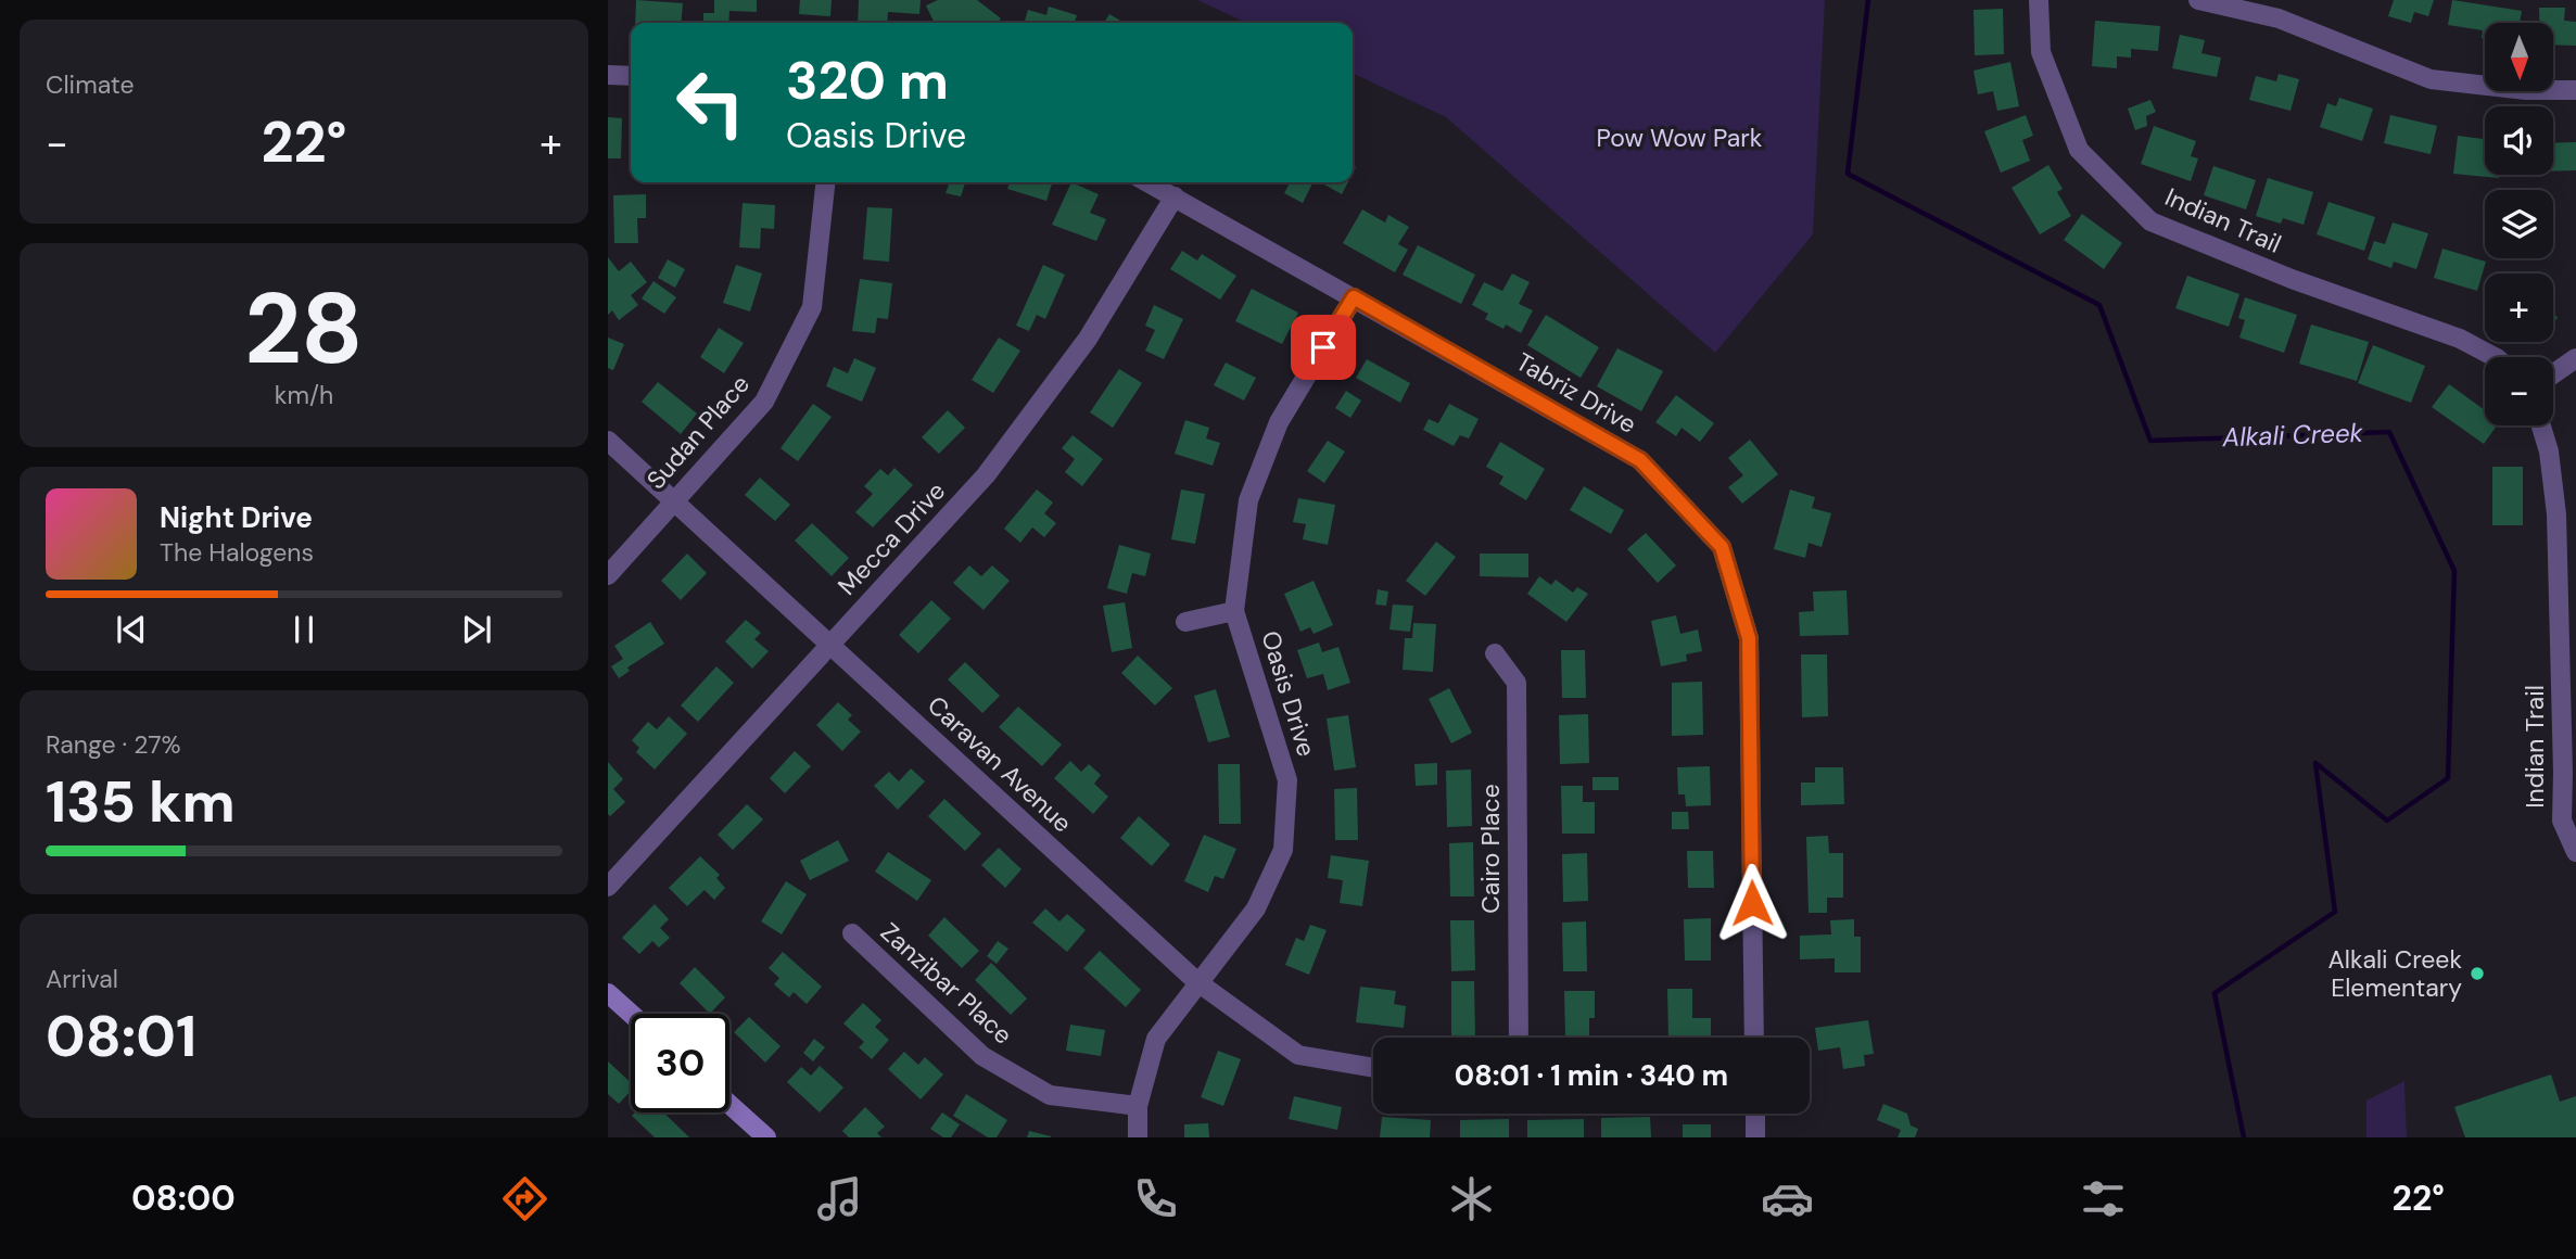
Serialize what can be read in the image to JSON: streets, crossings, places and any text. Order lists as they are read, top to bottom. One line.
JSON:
{"streets":{"street":["Indian Trail","Tabriz Drive","Sudan Place","Mecca Drive","Oasis Drive","Caravan Avenue","Cairo Place","Zanzibar Place"]},"crossings":[["Tabriz Drive","Mecca Drive"],["Tabriz Drive","Oasis Drive"],["Sudan Place","Caravan Avenue"],["Mecca Drive","Caravan Avenue"],["Oasis Drive","Caravan Avenue"],["Oasis Drive","Zanzibar Place"]],"water":["Alkali Creek"],"parks":["Pow Wow Park"],"places":["Alkali Creek Elementary"],"north":"bottom","page":{"tile":["Climate",["28","km/h"],["Range · 27%","135 km"],["Arrival","08:01"]],"map_buttons":["+","−"],"turn":["320 m","Oasis Drive"],"heat":["−","22°","+"],"song":["Night Drive","The Halogens"],"limit":"30","trip":"08:01 · 1 min · 340 m","tabs":["08:00","22°"]}}
